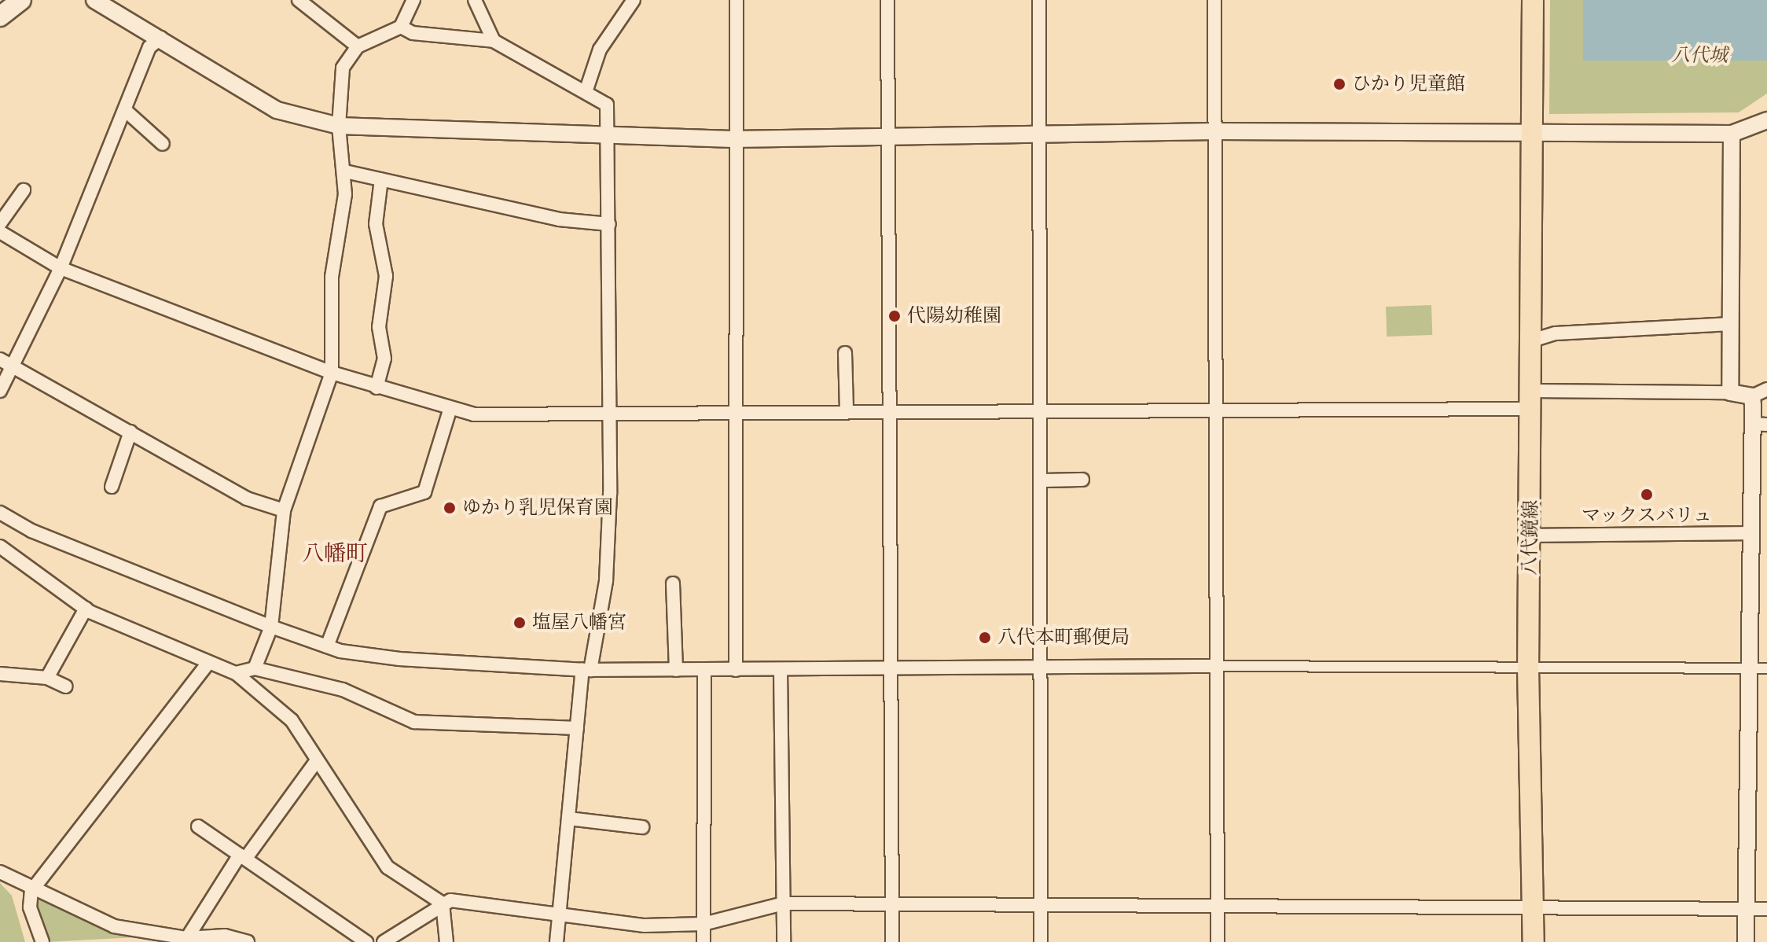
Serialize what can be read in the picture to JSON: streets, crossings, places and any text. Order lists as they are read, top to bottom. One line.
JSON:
{"streets":{"main road":["八代鏡線"]},"districts":["八幡町"],"parks":["八代城"],"places":["ひかり児童館","代陽幼稚園","マックスバリュ","ゆかり乳児保育園","塩屋八幡宮","八代本町郵便局"]}
